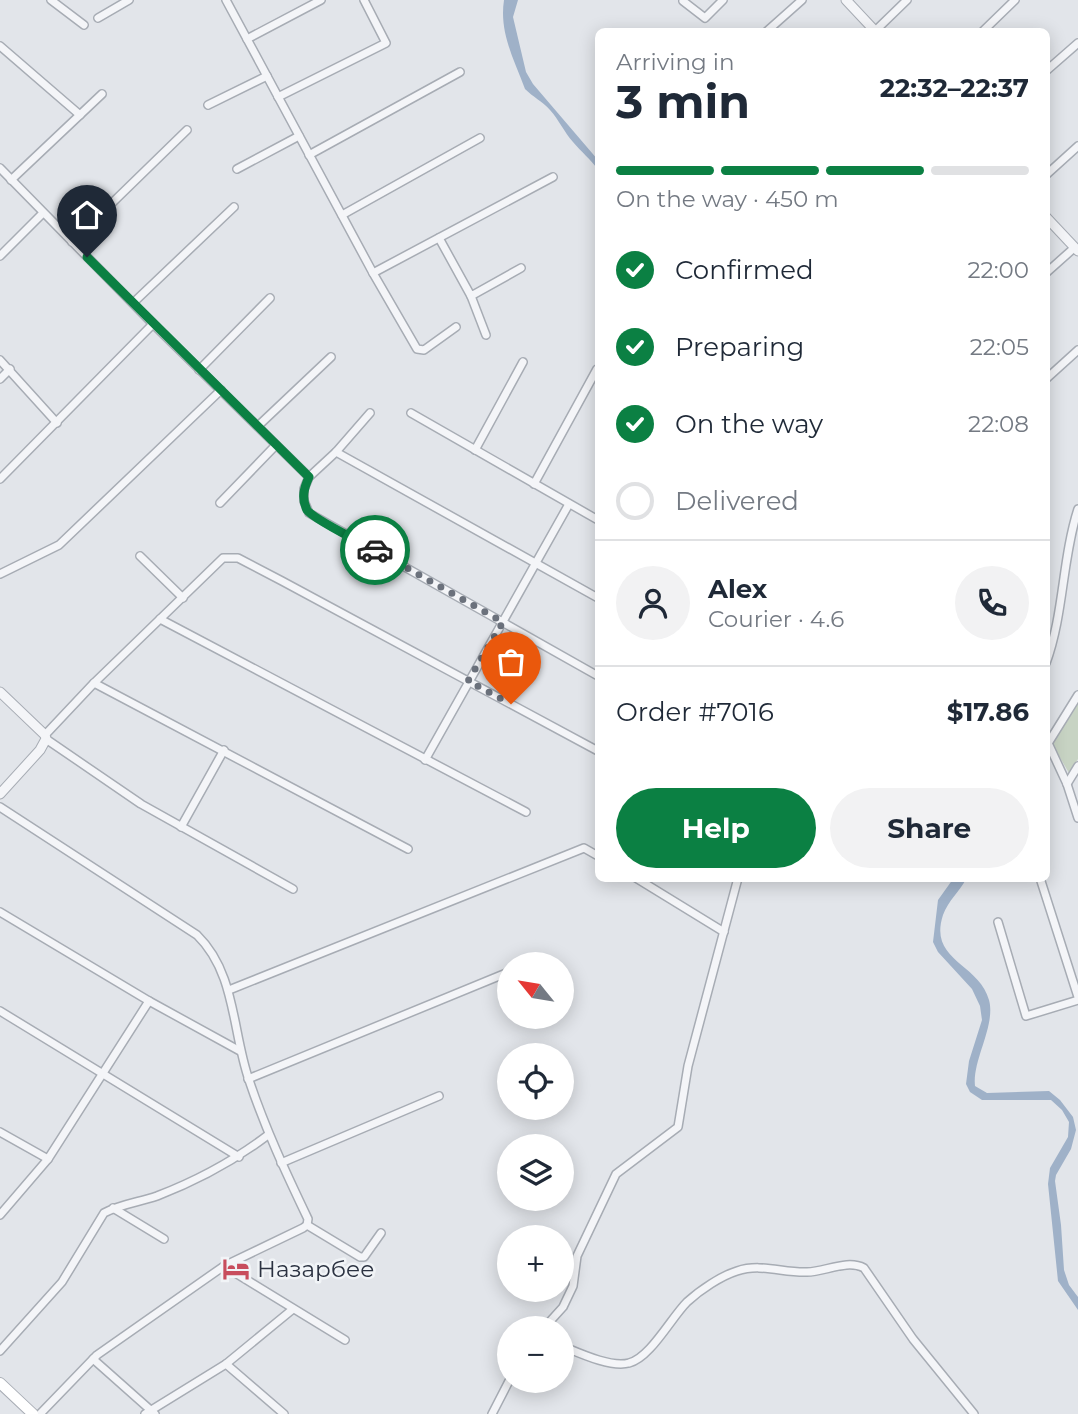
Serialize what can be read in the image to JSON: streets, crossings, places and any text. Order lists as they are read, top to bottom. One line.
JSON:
{"places":{"hotel":["Назарбее"]},"north":"top left","page":{"heading":["3 min","Arriving in","22:32–22:37"],"panel":["Alex","Courier · 4.6","Order #7016","$17.86"],"bar":"On the way · 450 m","list":[["Confirmed","22:00"],["Preparing","22:05"],["On the way","22:08"],"Delivered"],"buttons":["Help","Share"],"map_buttons":["+","−"]}}
